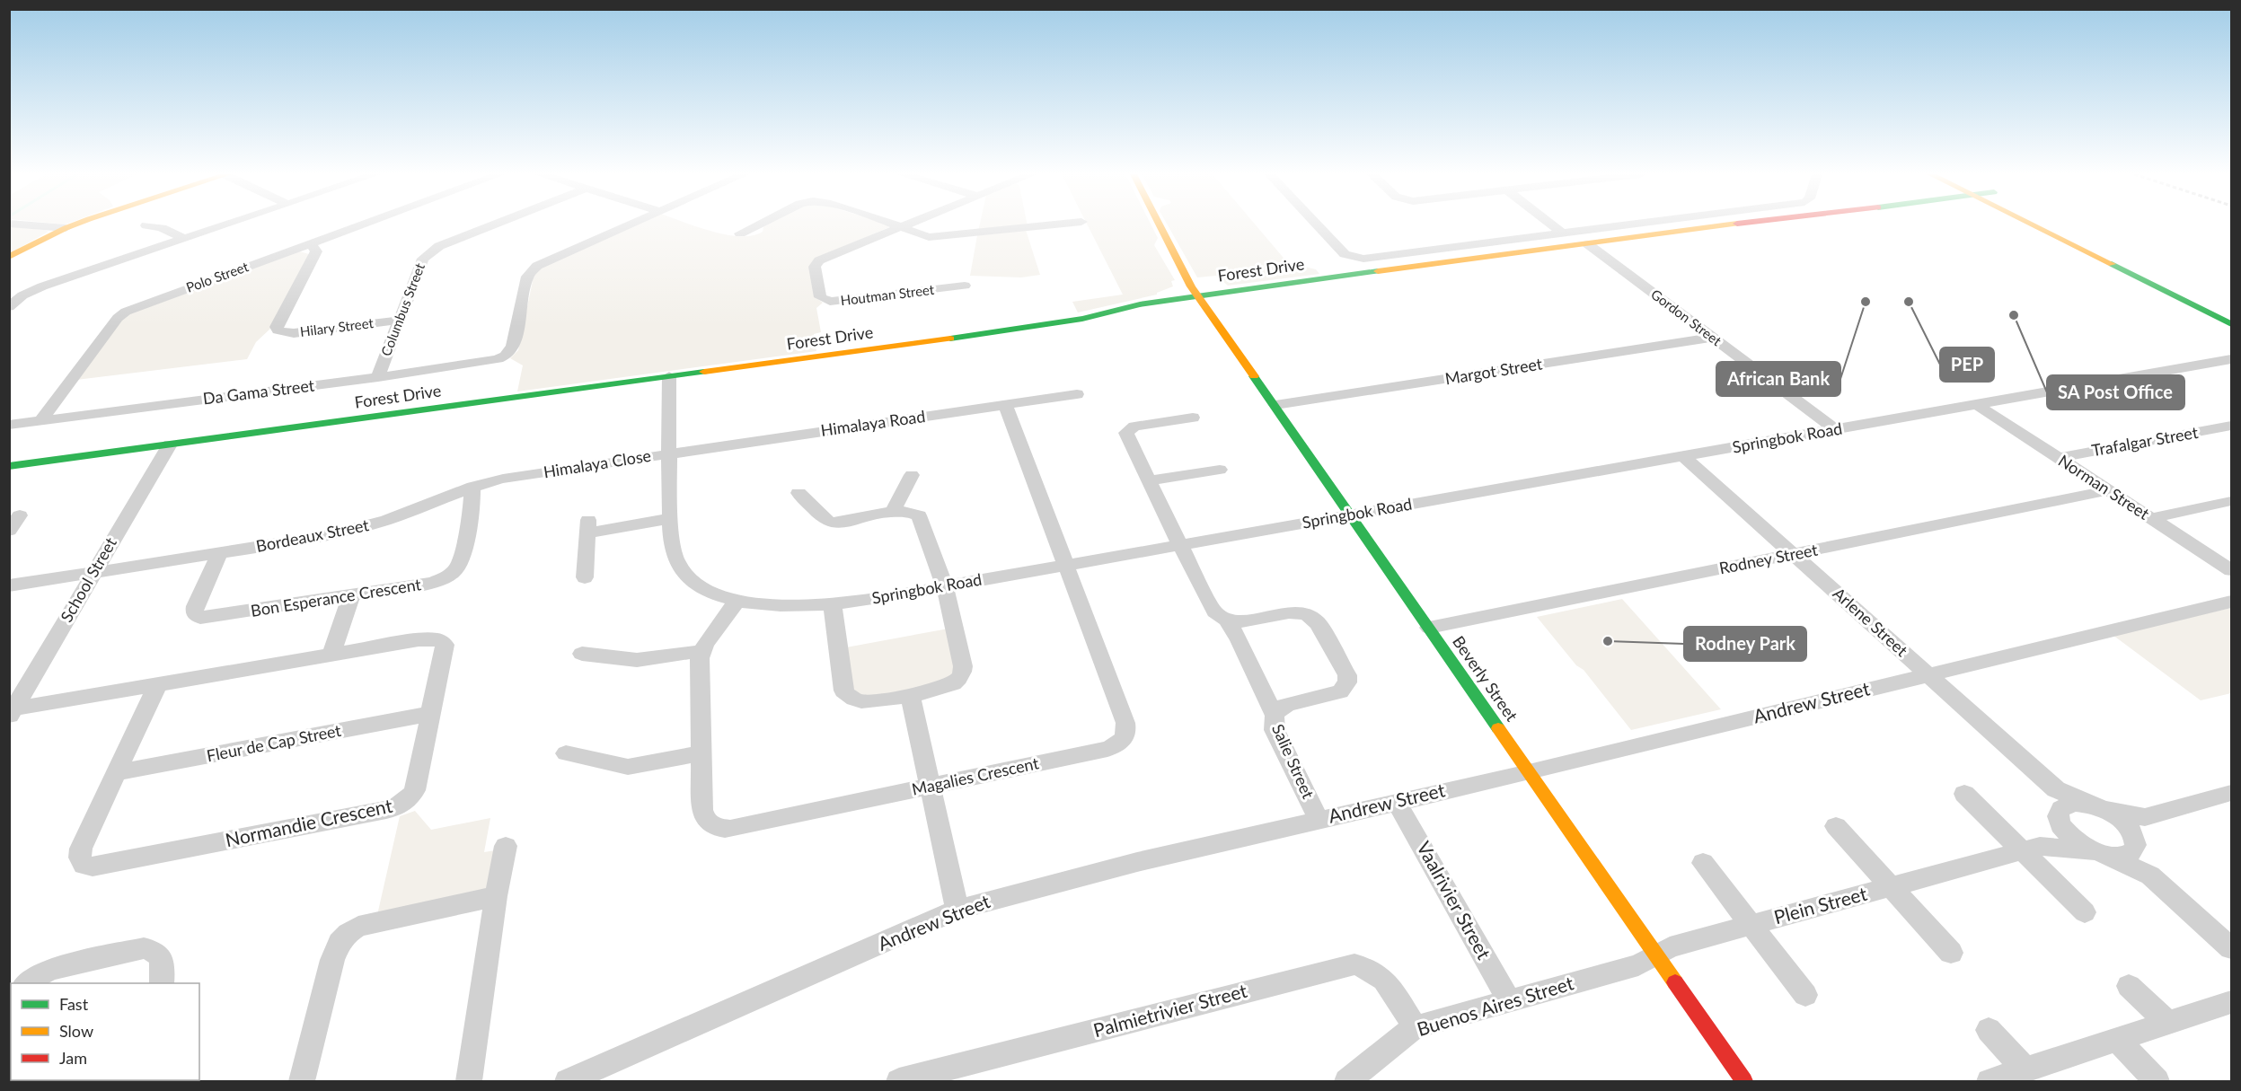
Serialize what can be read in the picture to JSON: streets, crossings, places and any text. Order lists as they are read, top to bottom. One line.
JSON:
{"streets":{"street":["Forest Drive","Polo Street","Houtman Street","Columbus Street","Gordon Street","Hilary Street","Margot Street","Da Gama Street","Himalaya Road","Springbok Road","Trafalgar Street","Himalaya Close","Norman Street","Bordeaux Street","Rodney Street","School Street","Bon Esperance Crescent","Arlene Street","Beverly Street","Andrew Street","Fleur de Cap Street","Salie Street","Magalies Crescent","Normandie Crescent","Vaalrivier Street","Plein Street","Buenos Aires Street","Palmietrivier Street"]},"crossings":[["Forest Drive","Gordon Street"],["Forest Drive","Springbok Road"],["Forest Drive","School Street"],["Forest Drive","Beverly Street"],["Polo Street","Hilary Street"],["Polo Street","Da Gama Street"],["Columbus Street","Hilary Street"],["Columbus Street","Da Gama Street"],["Gordon Street","Margot Street"],["Gordon Street","Springbok Road"],["Margot Street","Beverly Street"],["Himalaya Road","Springbok Road"],["Himalaya Road","Himalaya Close"],["Himalaya Road","Magalies Crescent"],["Springbok Road","Himalaya Close"],["Springbok Road","Norman Street"],["Springbok Road","Arlene Street"],["Springbok Road","Beverly Street"],["Springbok Road","Magalies Crescent"],["Trafalgar Street","Norman Street"],["Himalaya Close","Bordeaux Street"],["Norman Street","Rodney Street"],["Bordeaux Street","School Street"],["Bordeaux Street","Bon Esperance Crescent"],["Rodney Street","Arlene Street"],["Rodney Street","Beverly Street"],["School Street","Normandie Crescent"],["Arlene Street","Andrew Street"],["Beverly Street","Andrew Street"],["Beverly Street","Plein Street"],["Beverly Street","Buenos Aires Street"],["Andrew Street","Salie Street"],["Andrew Street","Vaalrivier Street"],["Fleur de Cap Street","Normandie Crescent"],["Vaalrivier Street","Buenos Aires Street"],["Plein Street","Buenos Aires Street"],["Buenos Aires Street","Palmietrivier Street"]],"places":["African Bank","PEP","SA Post Office","Rodney Park"],"legend":["Fast","Slow","Jam"]}
